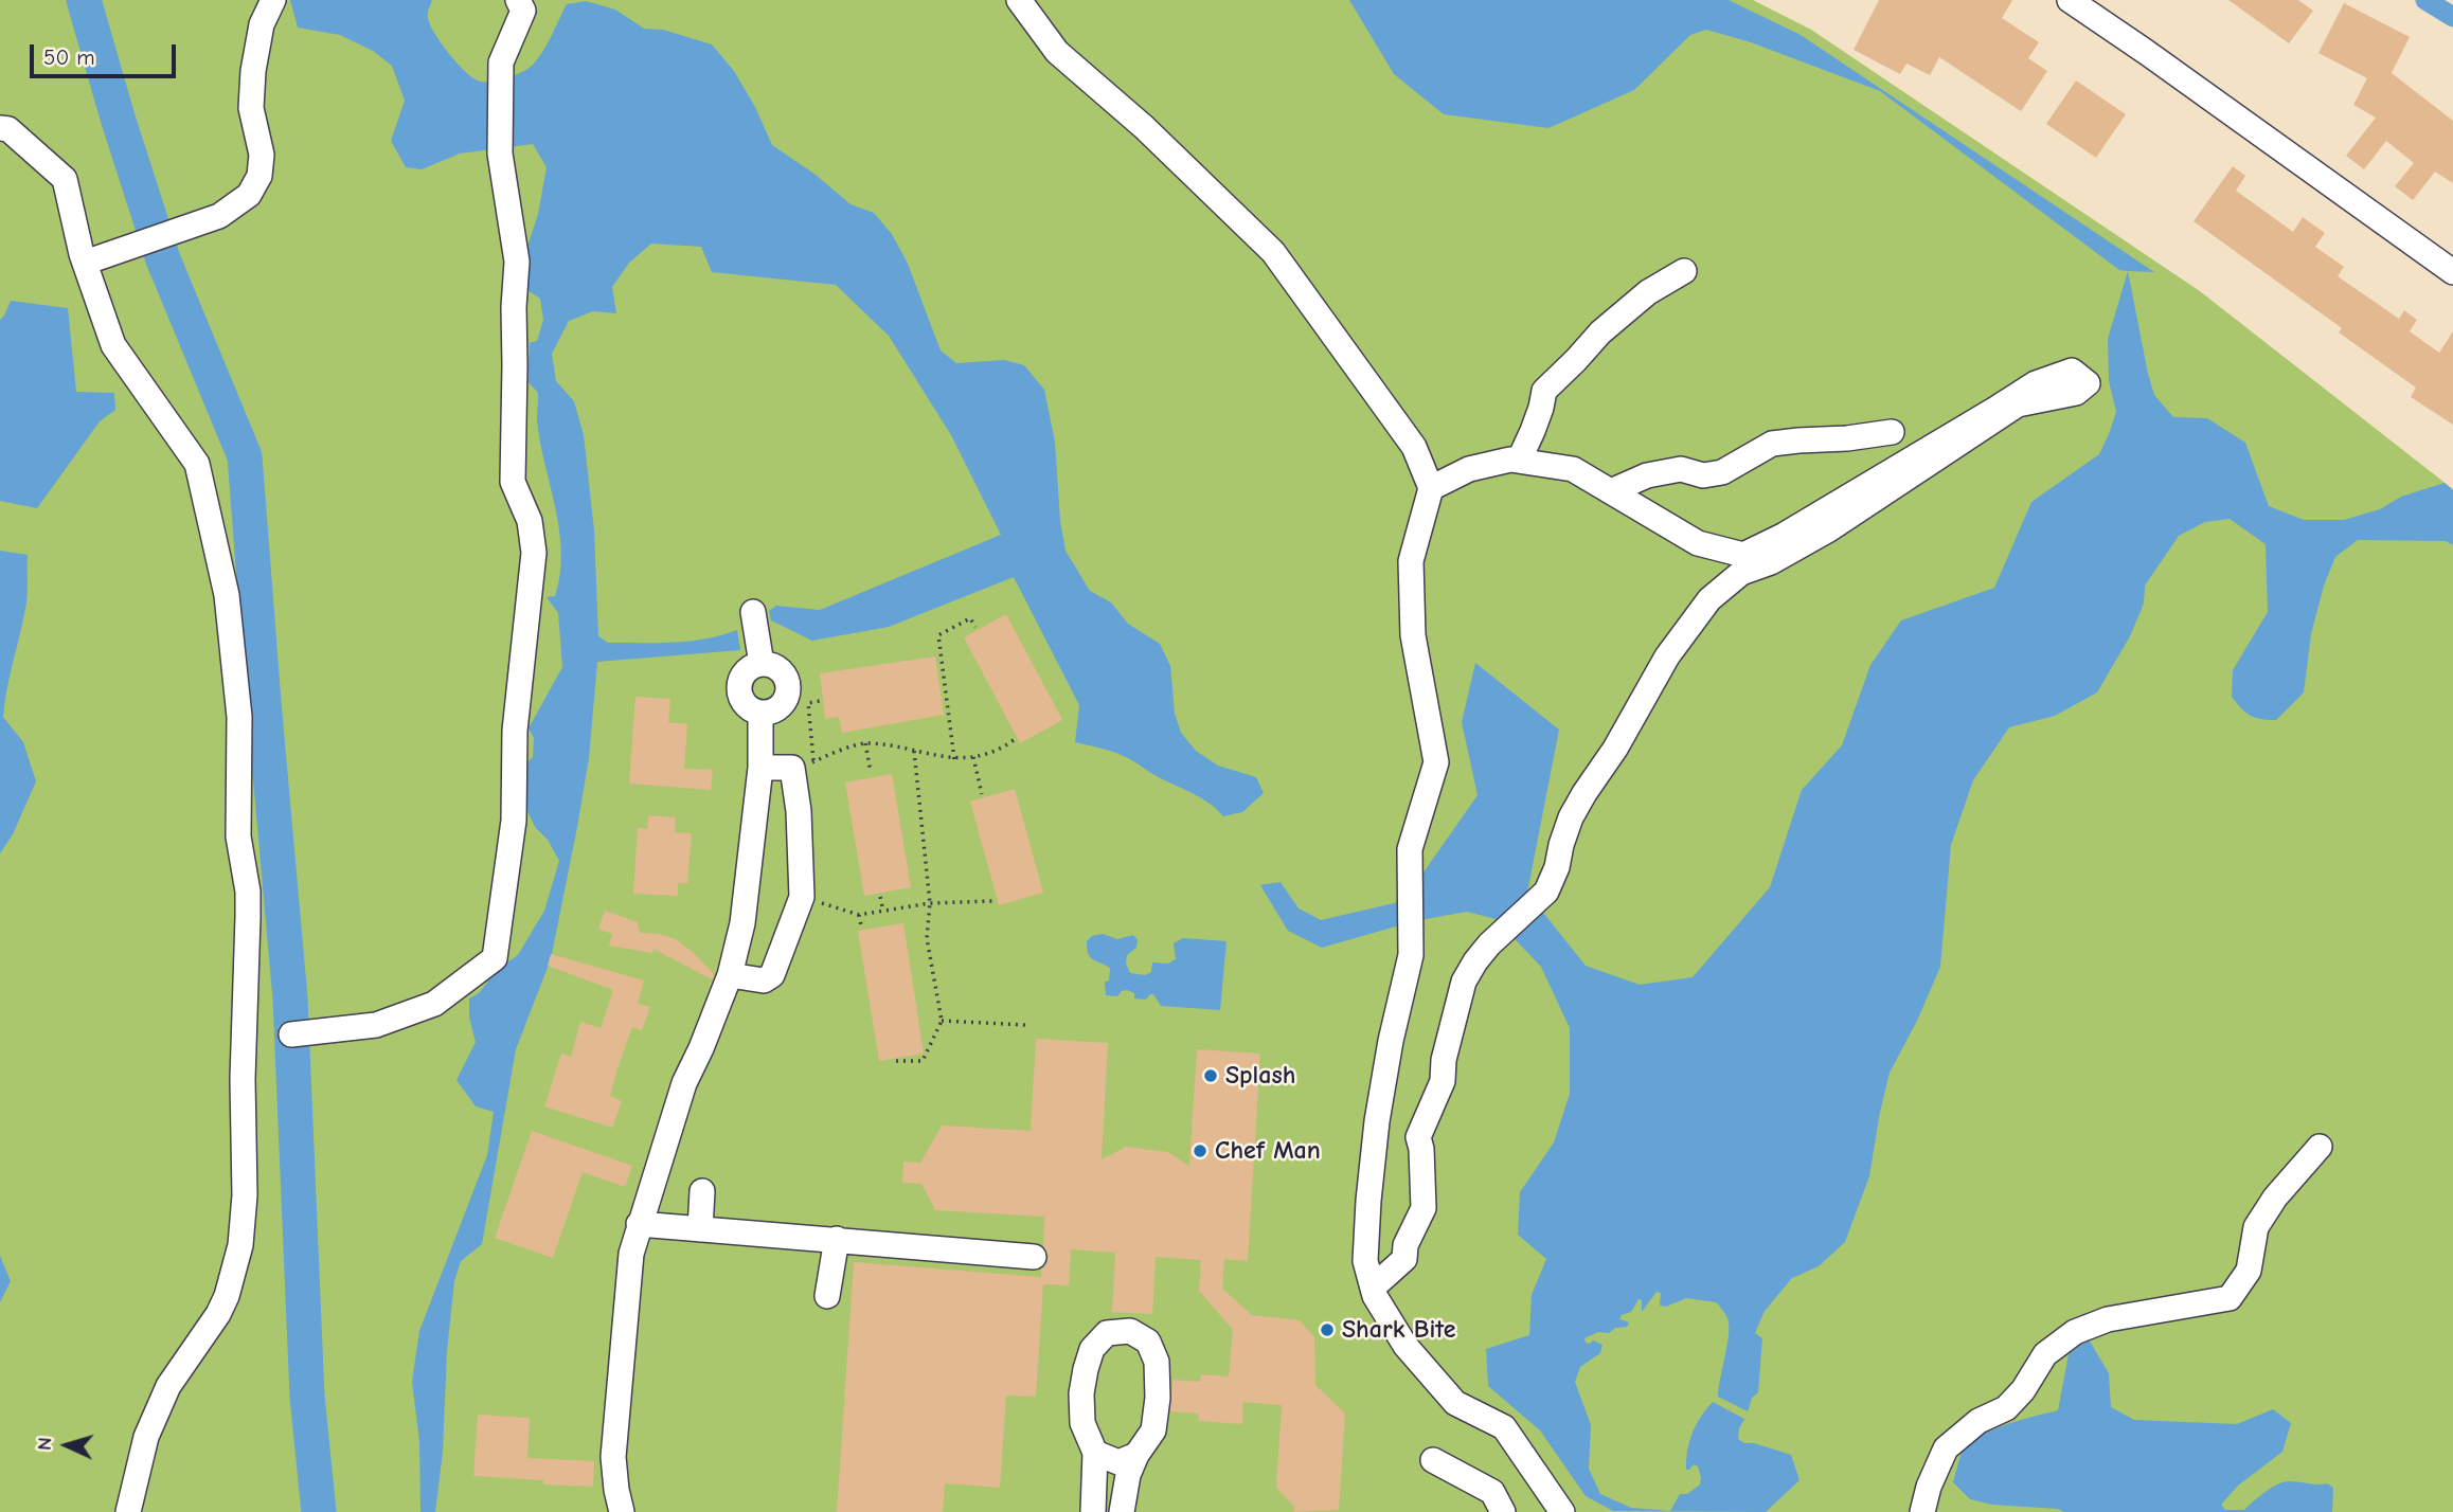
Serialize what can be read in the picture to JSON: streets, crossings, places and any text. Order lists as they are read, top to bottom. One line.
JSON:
{"places":["Splash","Chef Man","Shark Bite"],"scale_bar":"50 m","north":"left"}
